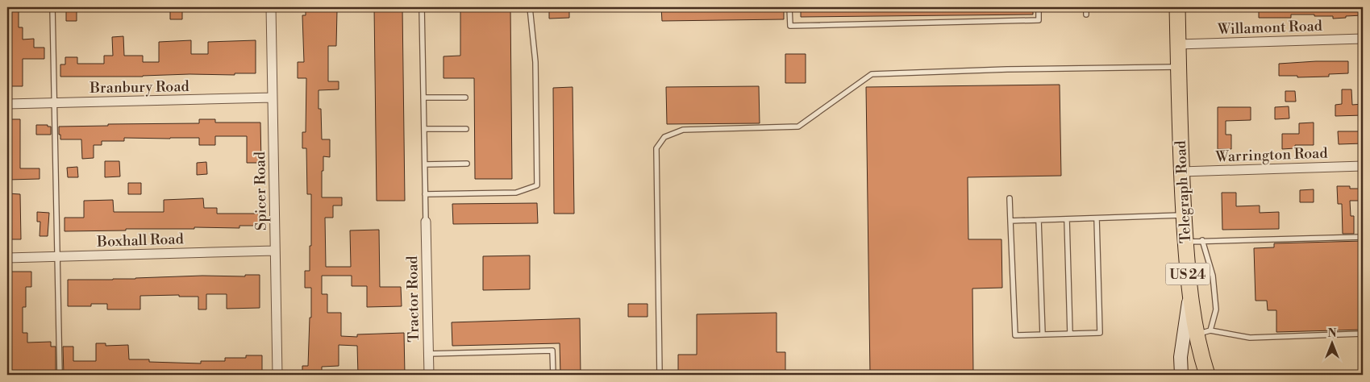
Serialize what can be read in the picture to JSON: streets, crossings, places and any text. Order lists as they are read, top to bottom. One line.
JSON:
{"streets":{"main road":["Telegraph Road","US 24"],"street":["Willamont Road","Branbury Road","Warrington Road","Spicer Road","Boxhall Road","Tractor Road"]},"crossings":[["Willamont Road","Telegraph Road"],["Branbury Road","Spicer Road"],["Warrington Road","Telegraph Road"],["Spicer Road","Boxhall Road"]],"north":"top"}
